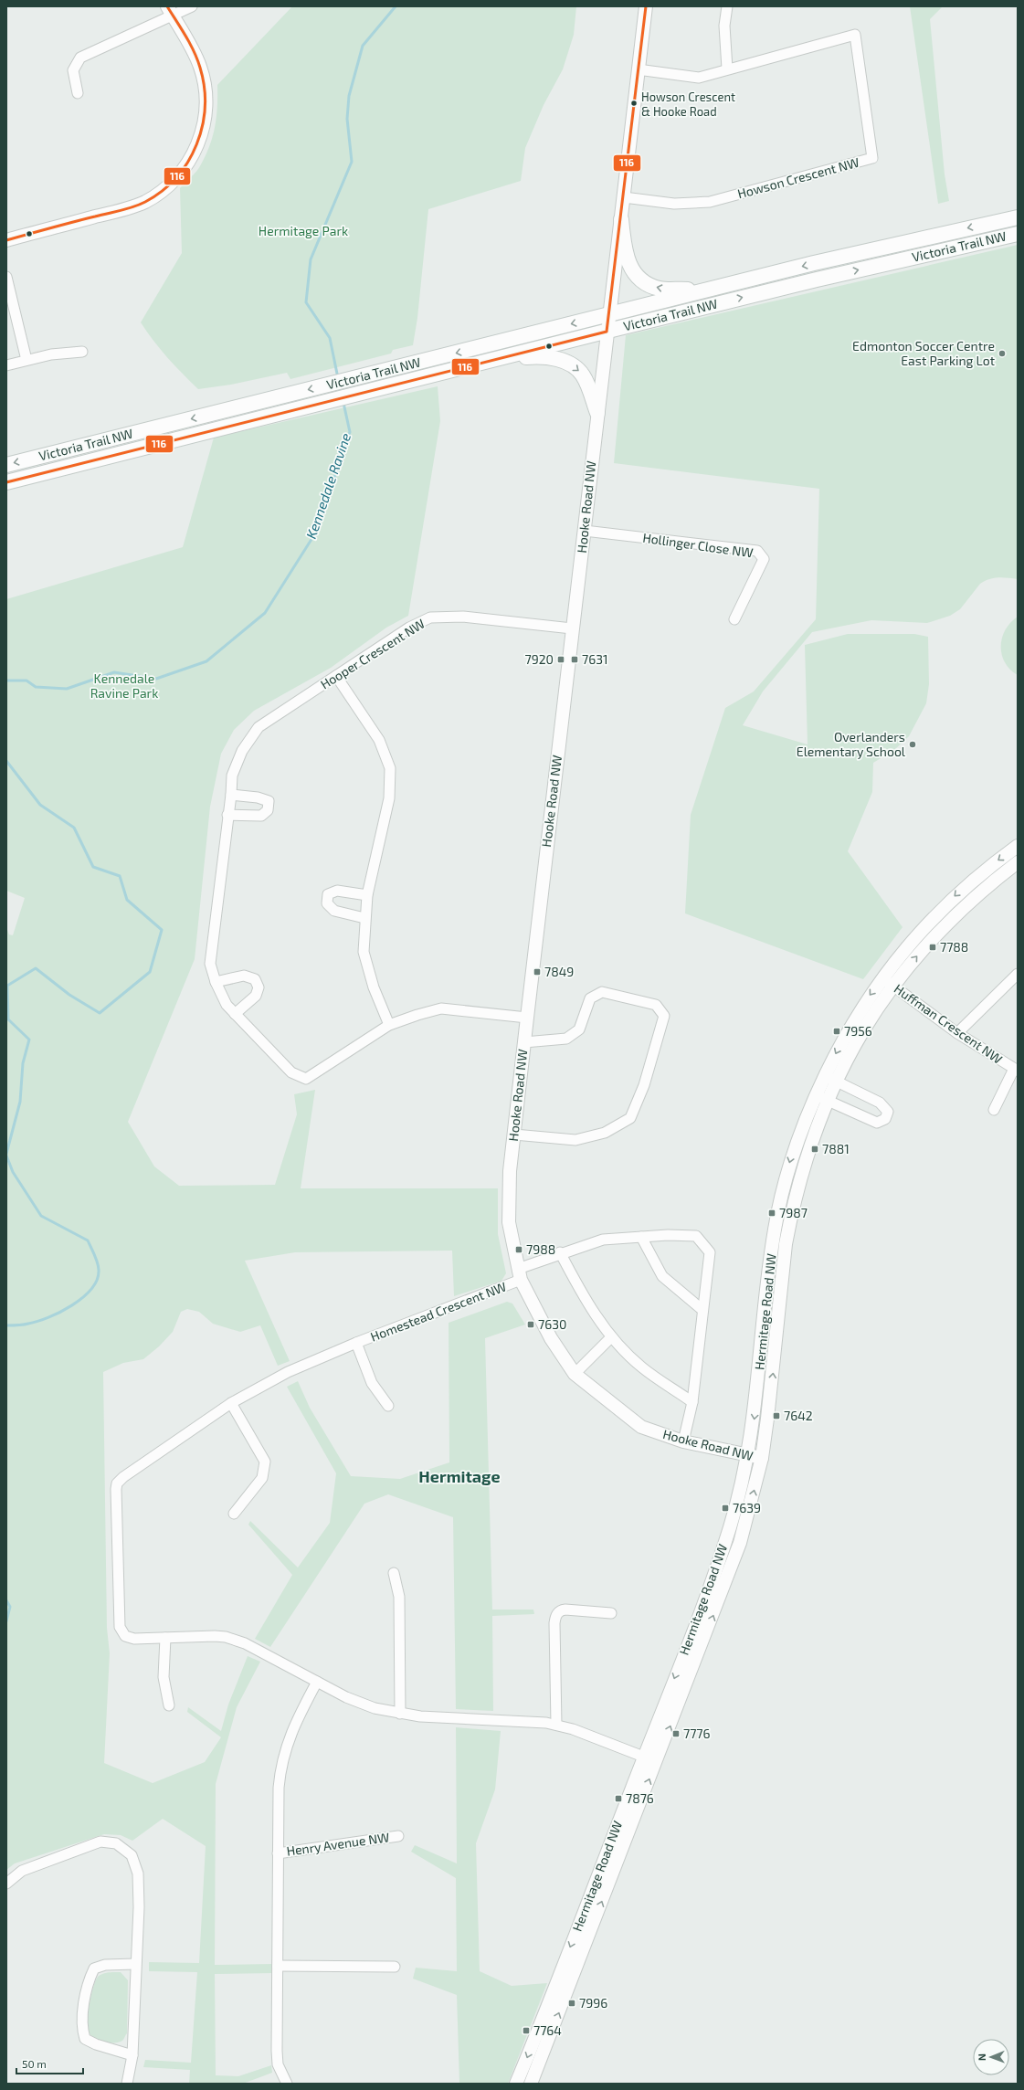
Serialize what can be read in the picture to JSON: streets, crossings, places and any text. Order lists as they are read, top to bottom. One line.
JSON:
{"streets":{"main road":["Victoria Trail NW"],"street":["Howson Crescent NW","Hooke Road NW","Hollinger Close NW","Hooper Crescent NW","Huffman Crescent NW","Homestead Crescent NW","Hermitage Road NW","Henry Avenue NW"]},"crossings":[["Howson Crescent NW","Hooke Road NW"],["Victoria Trail NW","Hooke Road NW"],["Hooke Road NW","Hollinger Close NW"],["Hooke Road NW","Hooper Crescent NW"],["Hooke Road NW","Homestead Crescent NW"],["Hooke Road NW","Hermitage Road NW"],["Huffman Crescent NW","Hermitage Road NW"],["Homestead Crescent NW","Hermitage Road NW"],["Homestead Crescent NW","Henry Avenue NW"]],"districts":["Hermitage"],"water":["Kennedale Ravine"],"parks":["Hermitage Park","Kennedale Ravine Park"],"places":{"other":["Howson Crescent & Hooke Road","Edmonton Soccer Centre East Parking Lot","Overlanders Elementary School"],"transit":["7920","7631","7788","7849","7956","7881","7987","7988","7630","7642","7639","7776","7876","7996","7764"]},"lines":["transit line 116"],"scale_bar":"50 m","north":"left"}
